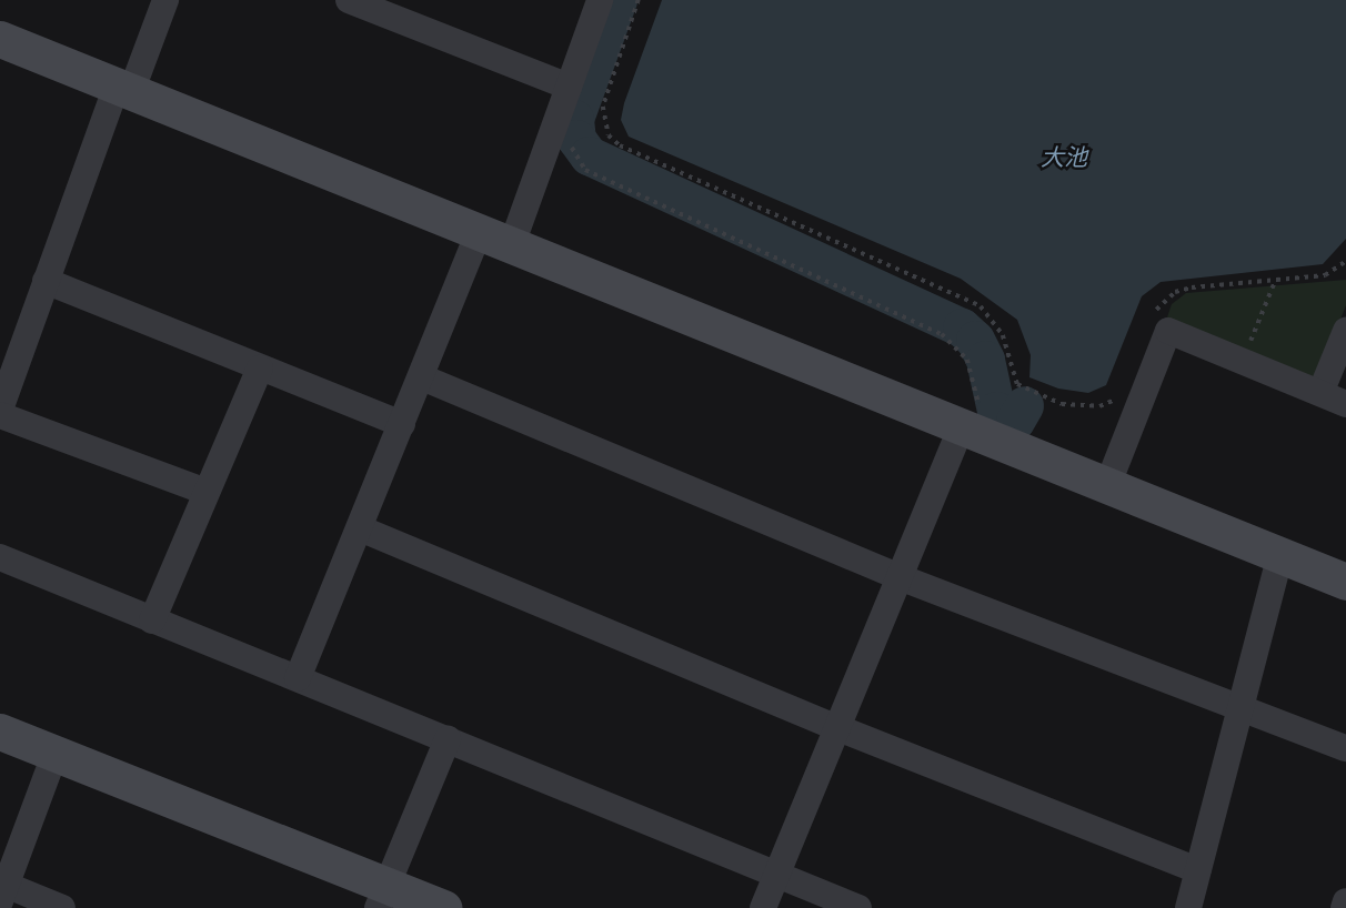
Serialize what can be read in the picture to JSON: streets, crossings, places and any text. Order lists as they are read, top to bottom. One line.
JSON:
{"water":["大池"]}
